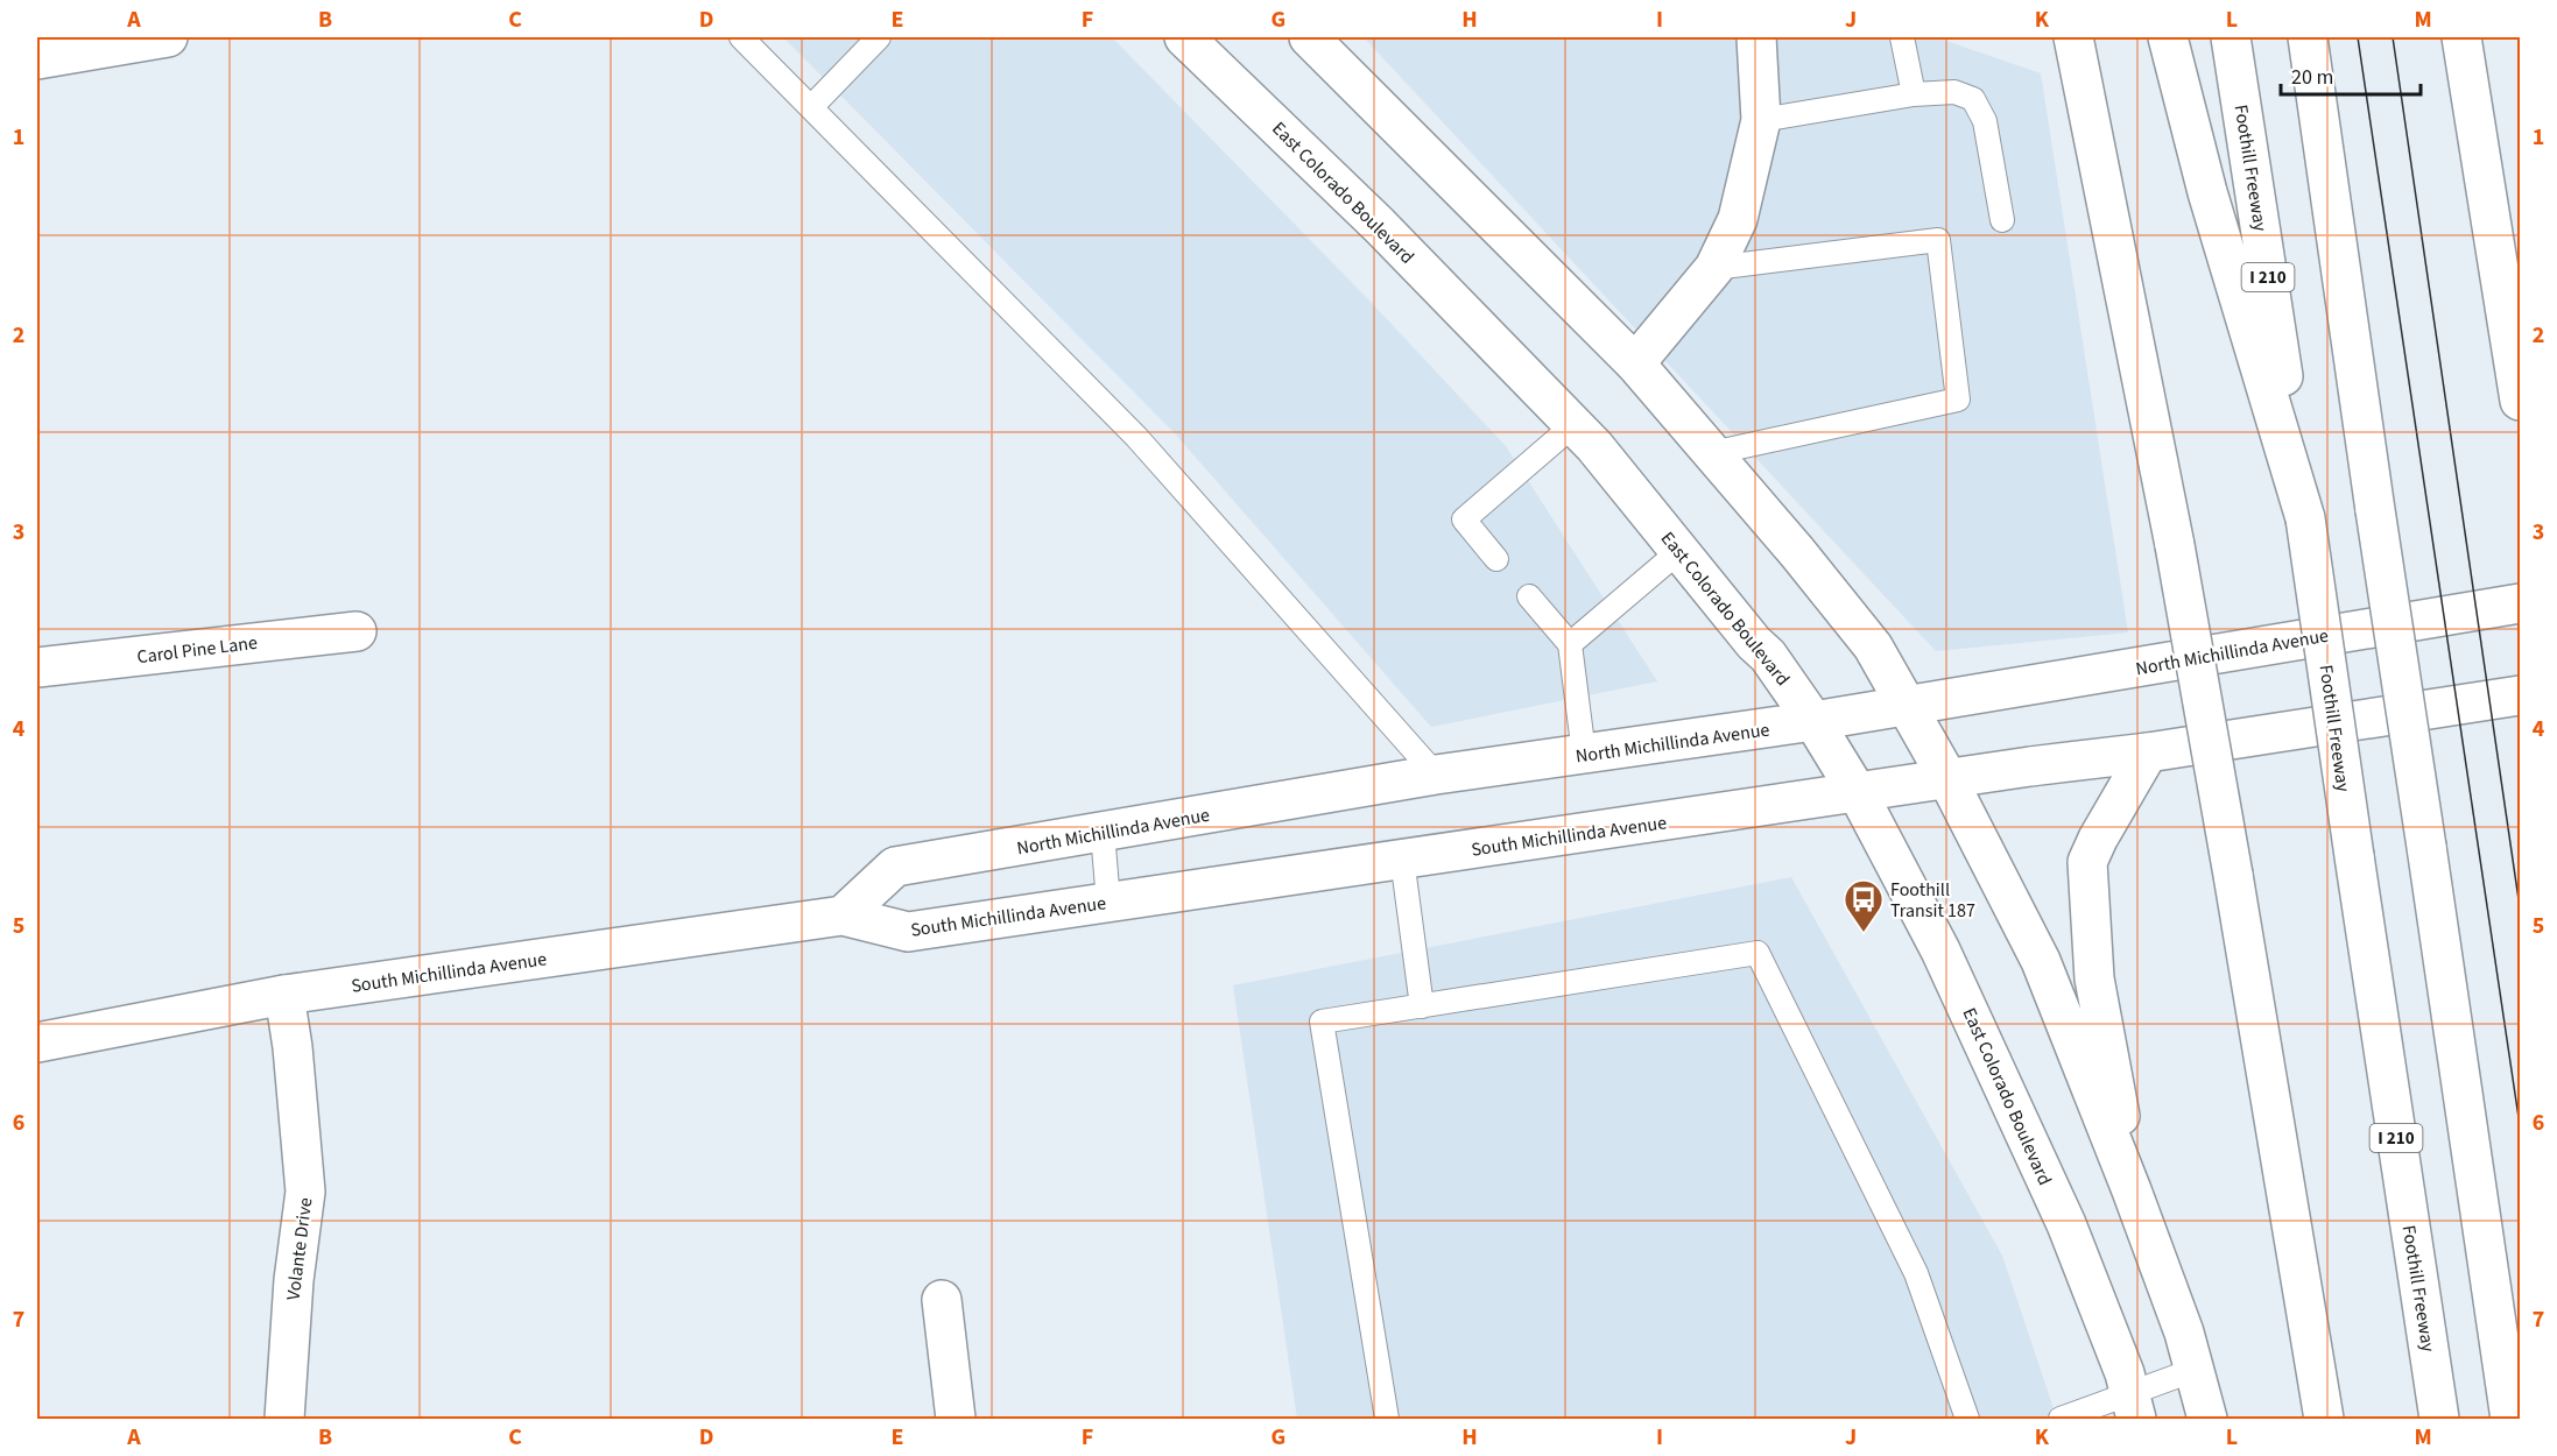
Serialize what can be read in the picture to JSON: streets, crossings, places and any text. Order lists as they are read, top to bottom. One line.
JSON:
{"streets":{"main road":["Foothill Freeway","East Colorado Boulevard","I 210","Carol Pine Lane","North Michillinda Avenue","South Michillinda Avenue","Volante Drive"]},"crossings":[["East Colorado Boulevard","North Michillinda Avenue"],["East Colorado Boulevard","South Michillinda Avenue"],["North Michillinda Avenue","South Michillinda Avenue"],["South Michillinda Avenue","Volante Drive"]],"places":{"bus stop":["Foothill Transit 187"]},"scale_bar":"20 m","grid":{"columns":["A","B","C","D","E","F","G","H","I","J","K","L","M"],"rows":["1","2","3","4","5","6","7"]}}
